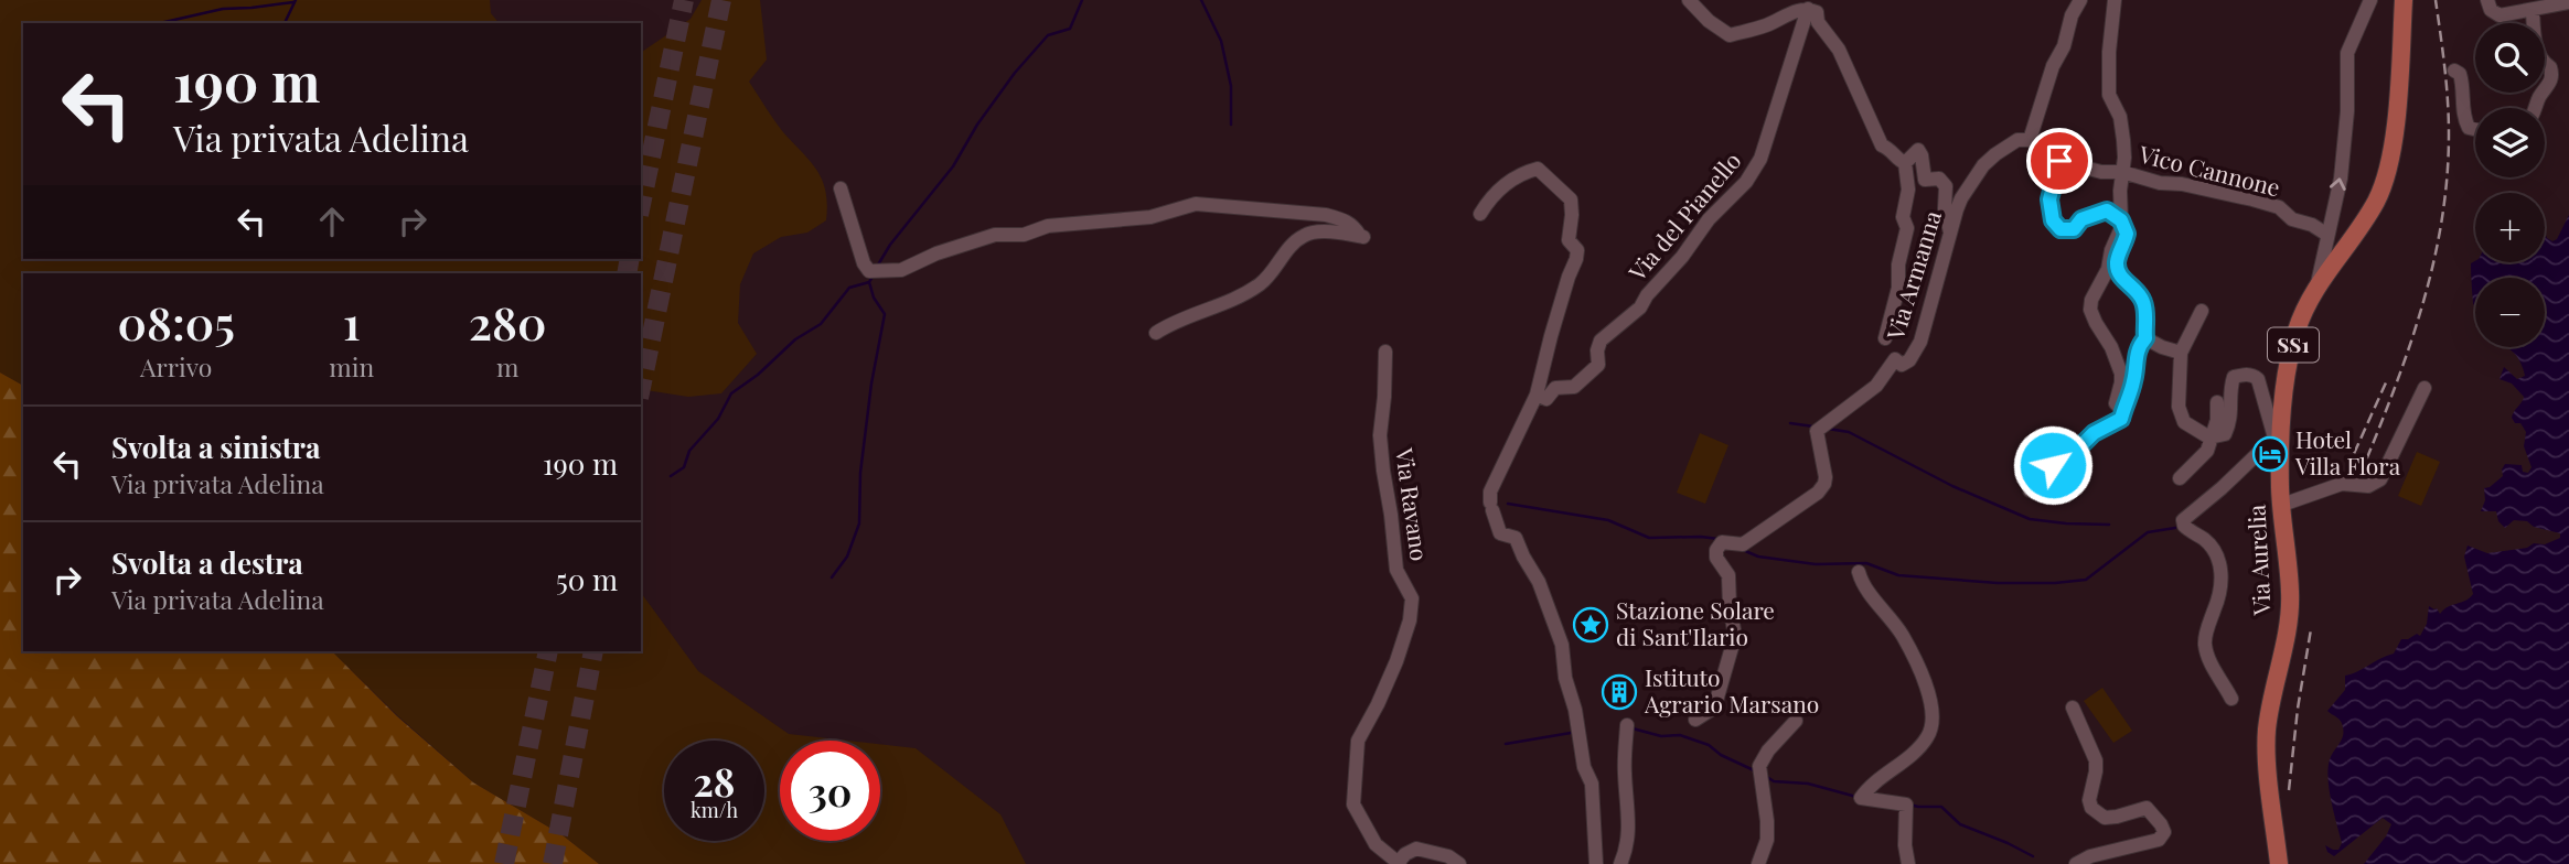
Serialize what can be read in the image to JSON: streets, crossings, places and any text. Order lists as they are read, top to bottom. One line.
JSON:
{"streets":{"main road":["SS1","Via Aurelia"],"street":["Vico Cannone","Via del Pianello","Via Armanna","Via Ravano"]},"places":{"hotel":["Hotel Villa Flora"],"place":["Stazione Solare di Sant'Ilario"],"building":["Istituto Agrario Marsano"]},"page":{"map_buttons":["+","−"],"turn":["190 m","Via privata Adelina"],"eta":["08:05","Arrivo","1","min","280","m"],"list":[{"name":"Svolta a sinistra","note":"Via privata Adelina","value":"190 m"},{"name":"Svolta a destra","note":"Via privata Adelina","value":"50 m"}],"speed":"28 km/h","limit":"30"}}
